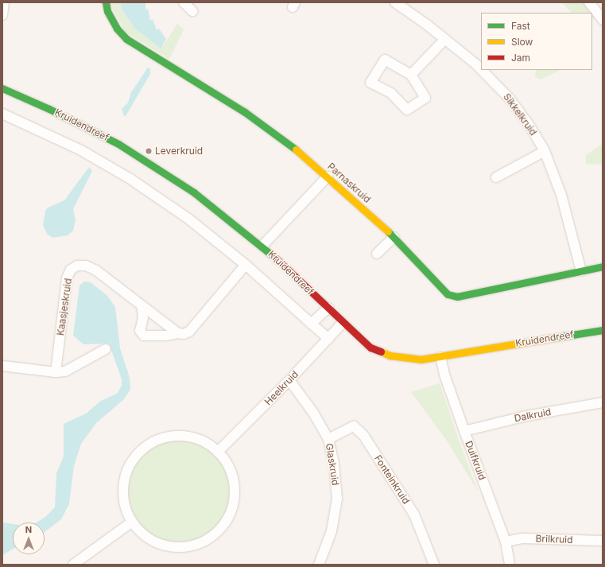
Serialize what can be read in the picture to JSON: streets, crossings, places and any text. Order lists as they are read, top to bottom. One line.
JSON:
{"streets":{"street":["Sikkelkruid","Kruidendreef","Parnaskruid","Kaasjeskruid","Heelkruid","Dalkruid","Duifkruid","Glaskruid","Fonteinkruid","Brilkruid"]},"crossings":[["Sikkelkruid","Parnaskruid"],["Kruidendreef","Heelkruid"],["Kruidendreef","Duifkruid"],["Heelkruid","Glaskruid"],["Dalkruid","Duifkruid"],["Duifkruid","Brilkruid"],["Glaskruid","Fonteinkruid"]],"places":["Leverkruid"],"legend":["Fast","Slow","Jam"],"north":"top"}
